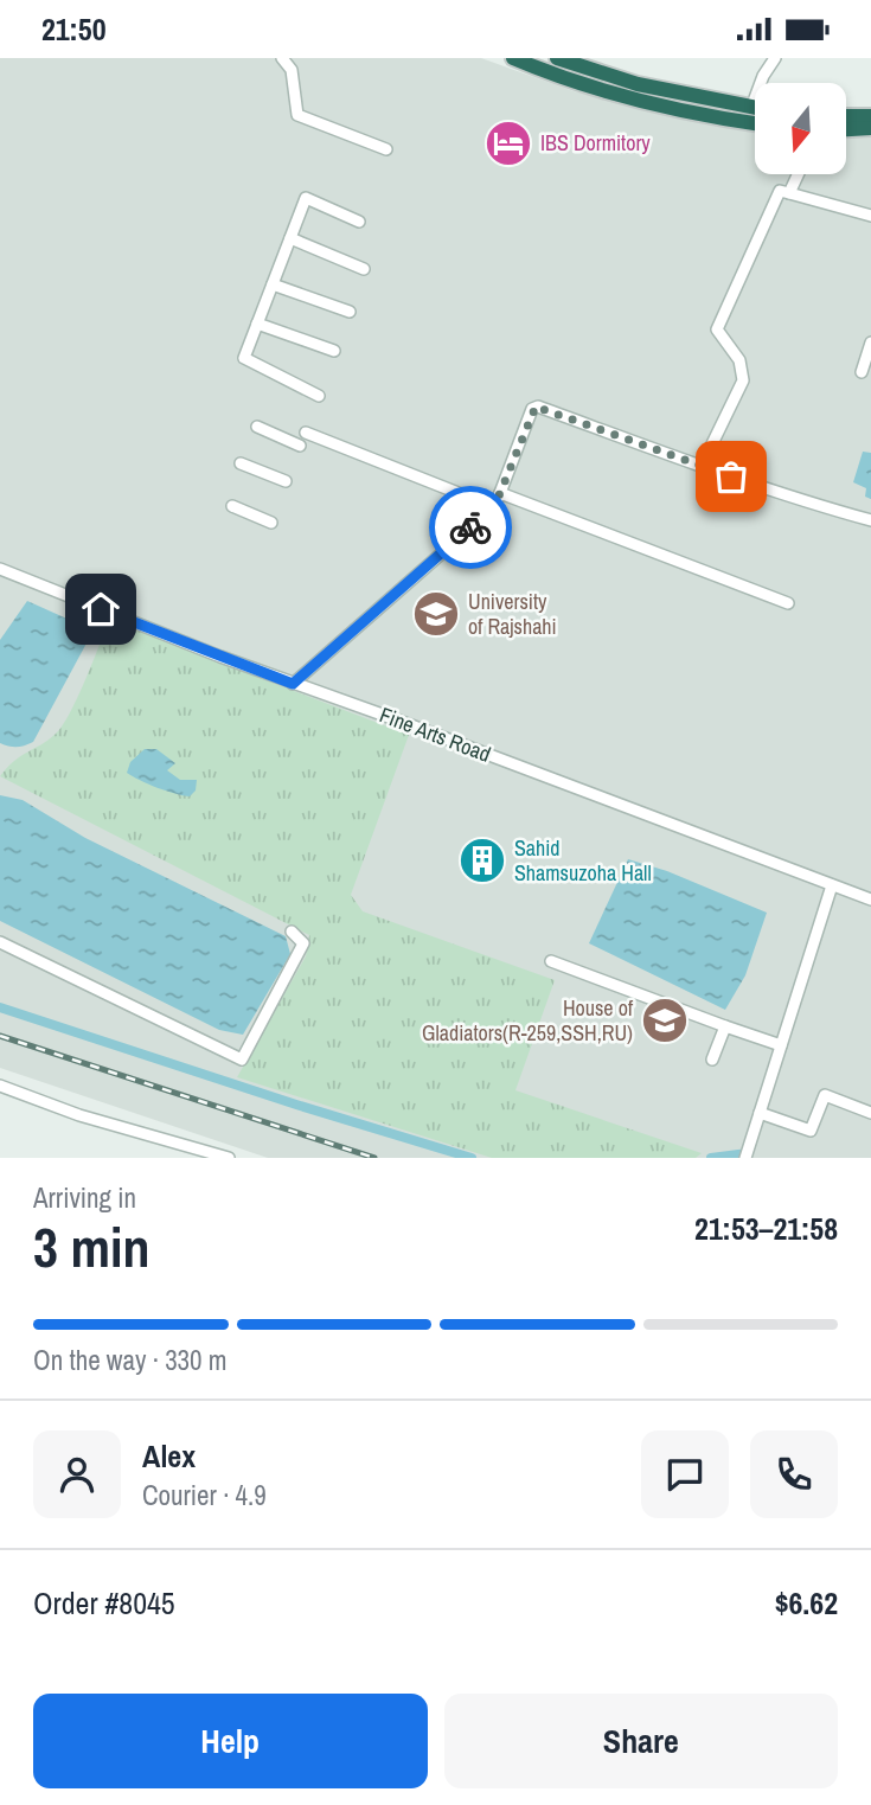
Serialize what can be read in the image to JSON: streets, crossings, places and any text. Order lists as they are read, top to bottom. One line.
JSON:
{"streets":{"street":["Fine Arts Road"]},"places":{"hotel":["IBS Dormitory"],"school or university":["University of Rajshahi","House of Gladiators(R-259,SSH,RU)"],"building":["Sahid Shamsuzoha Hall"]},"north":"bottom","page":{"status":"21:50","heading":["3 min","Arriving in","21:53–21:58"],"panel":["Alex","Courier · 4.9","Order #8045","$6.62"],"bar":"On the way · 330 m","buttons":["Help","Share"]}}
